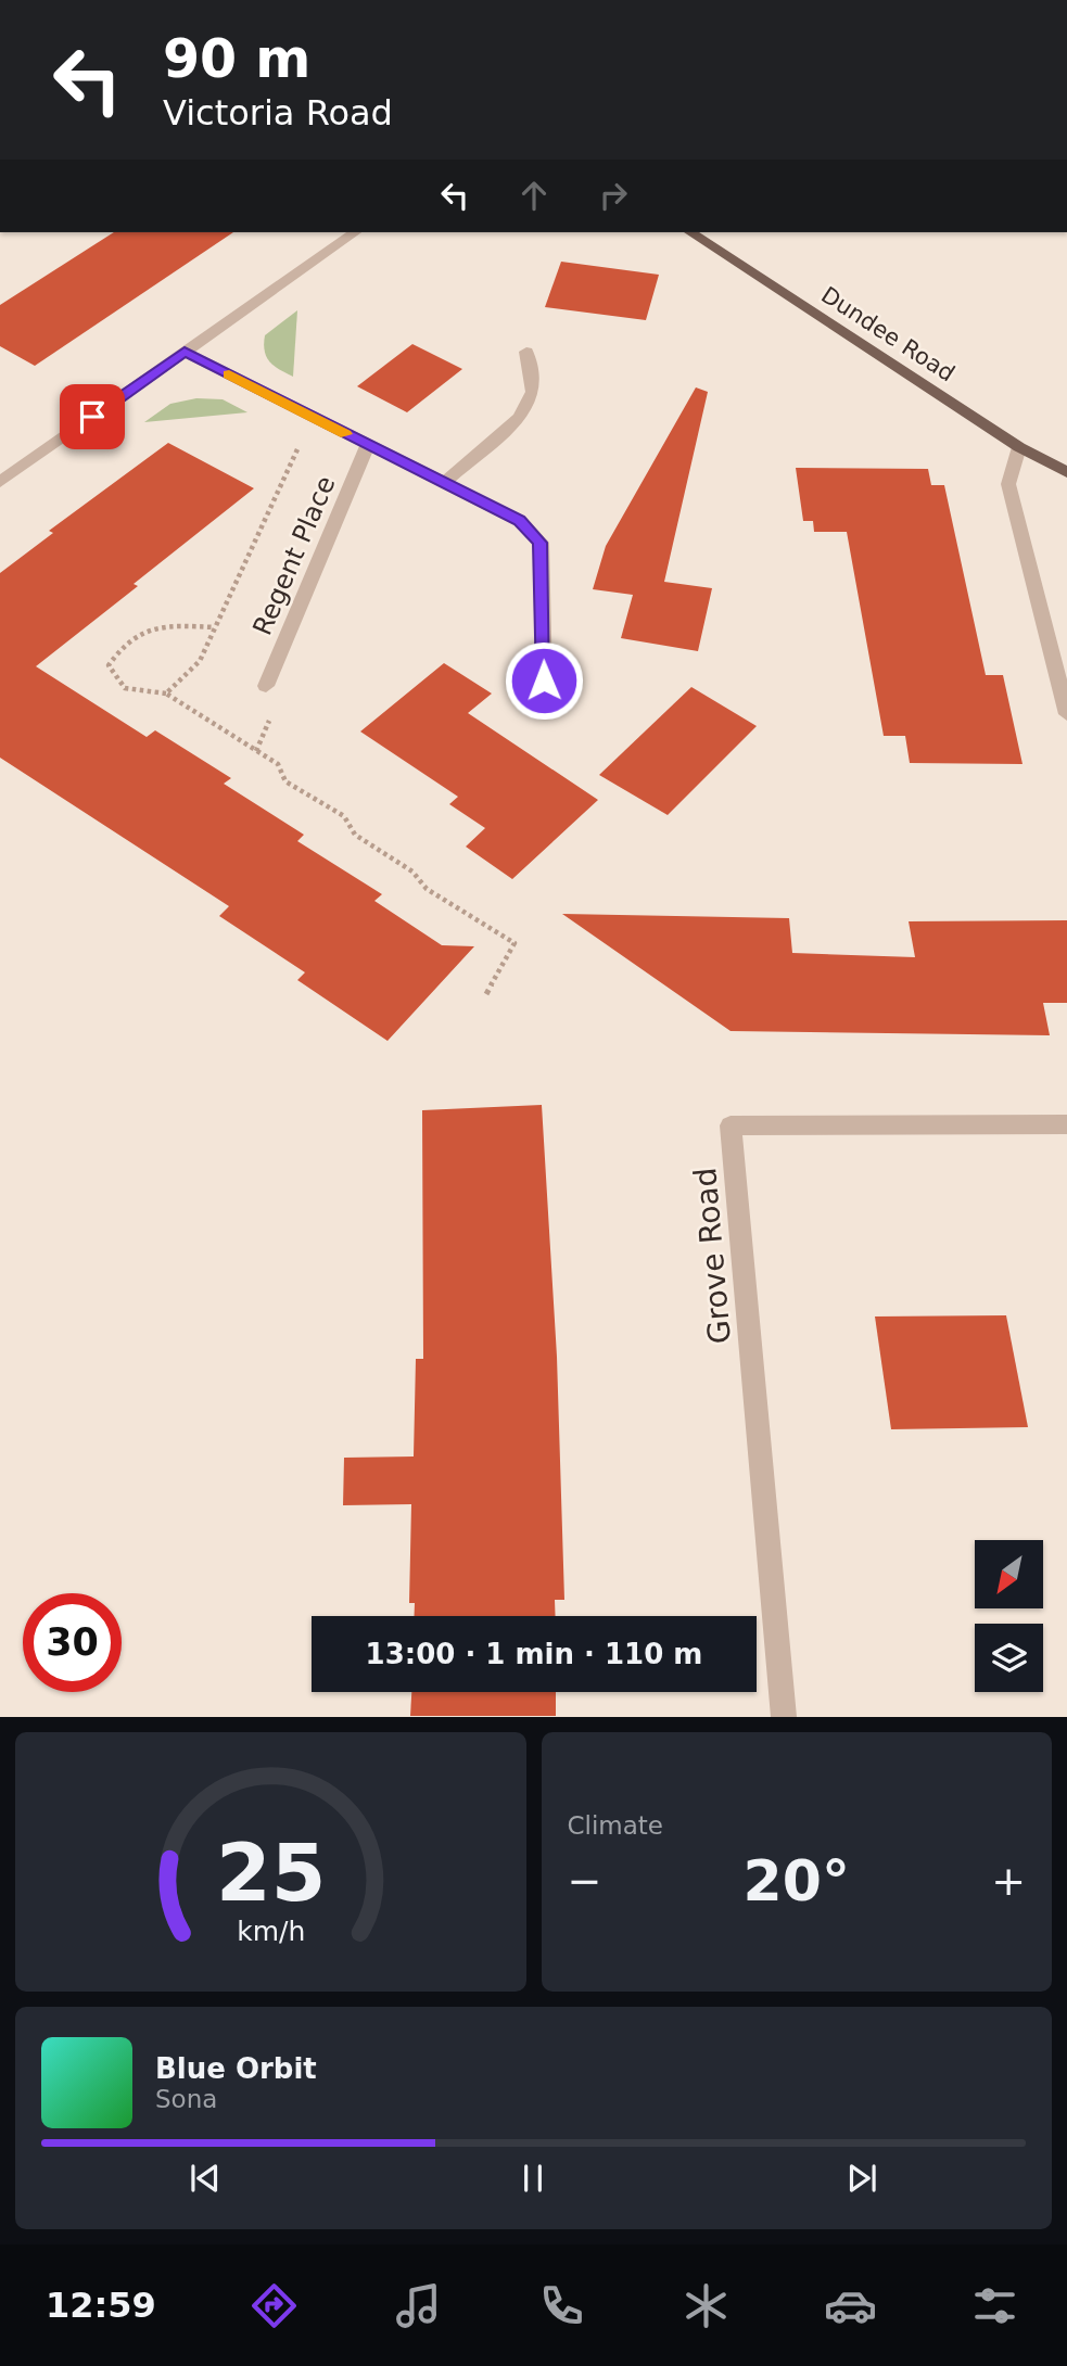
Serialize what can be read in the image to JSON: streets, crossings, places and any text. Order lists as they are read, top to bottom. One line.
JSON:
{"streets":{"main road":["Dundee Road"],"street":["Regent Place","Grove Road"]},"north":"bottom left","page":{"turn":["90 m","Victoria Road"],"limit":"30","trip":"13:00 · 1 min · 110 m","tile":"Climate","heat":["−","20°","+"],"song":["Blue Orbit","Sona"],"tabs":"12:59","gauge":["25","km/h"]}}
